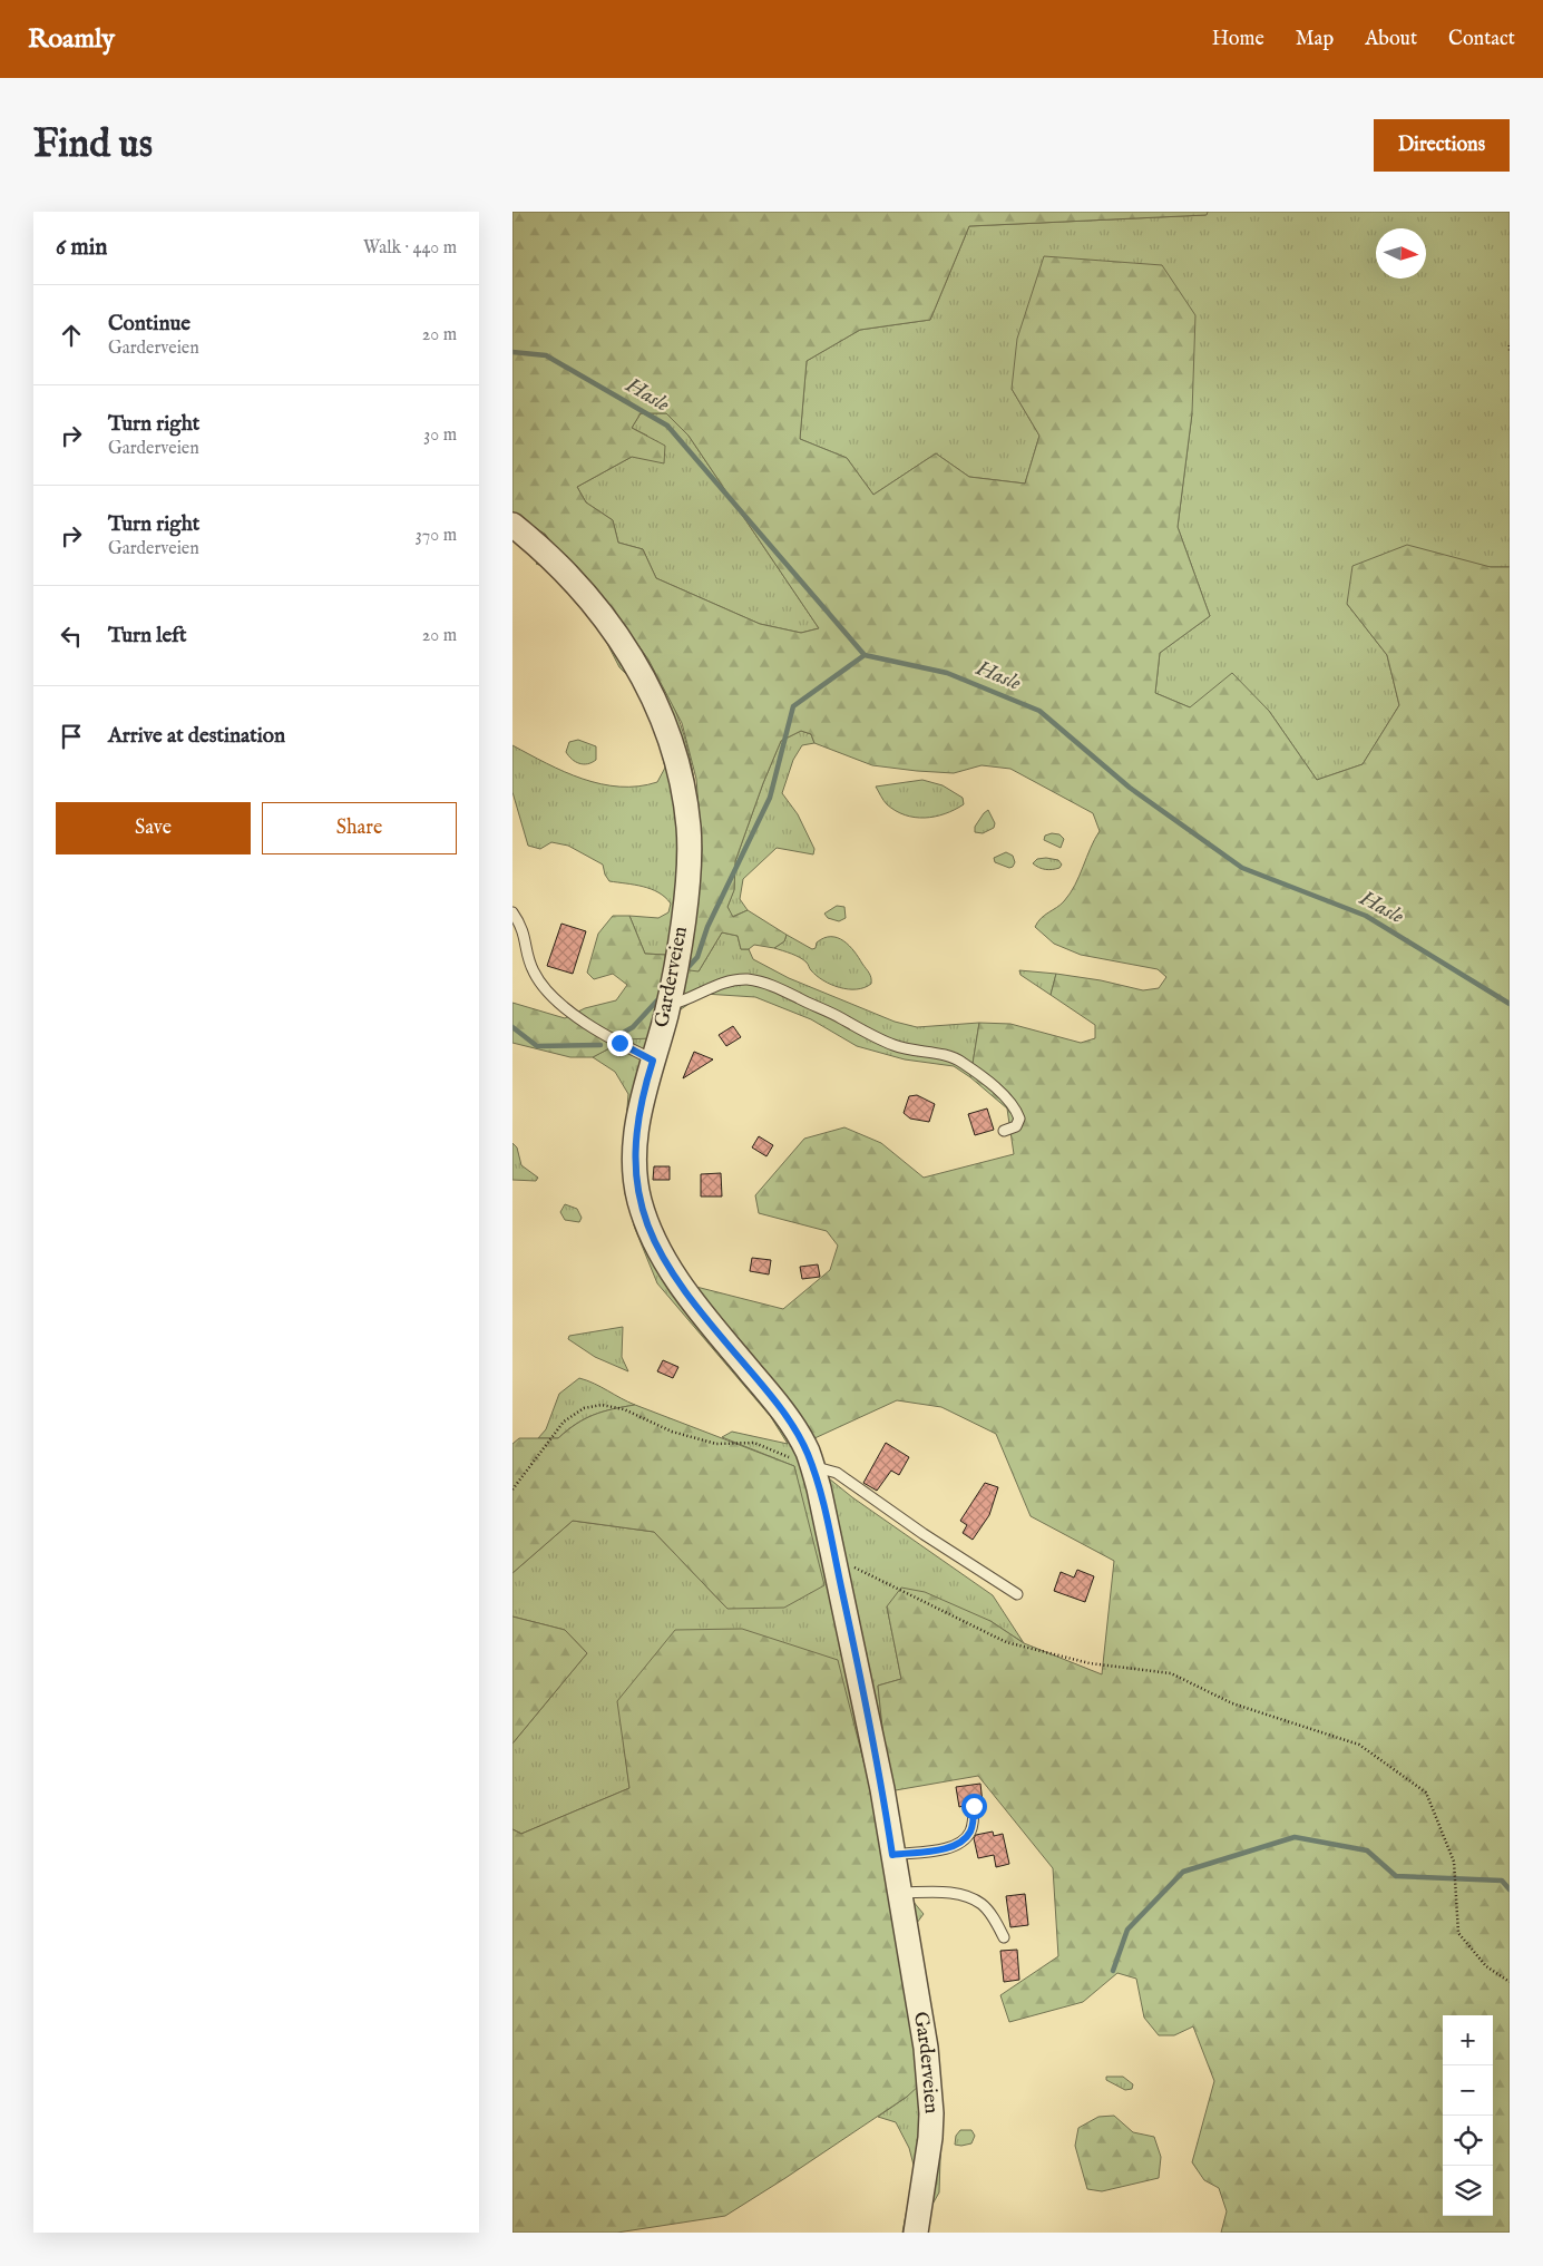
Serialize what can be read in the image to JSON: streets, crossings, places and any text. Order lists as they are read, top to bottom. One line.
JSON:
{"streets":{"street":["Garderveien"]},"water":["Hasle"],"north":"right","page":{"header":"Roamly","nav":["Home","Map","About","Contact"],"buttons":["Directions",["Save","Share"]],"title":"Find us","heading":["6 min","Walk · 440 m"],"list":[["Continue","Garderveien","20 m"],["Turn right","Garderveien","30 m"],["Turn right","Garderveien","370 m"],["Turn left","20 m"],"Arrive at destination"],"map_buttons":["+","−"]}}
